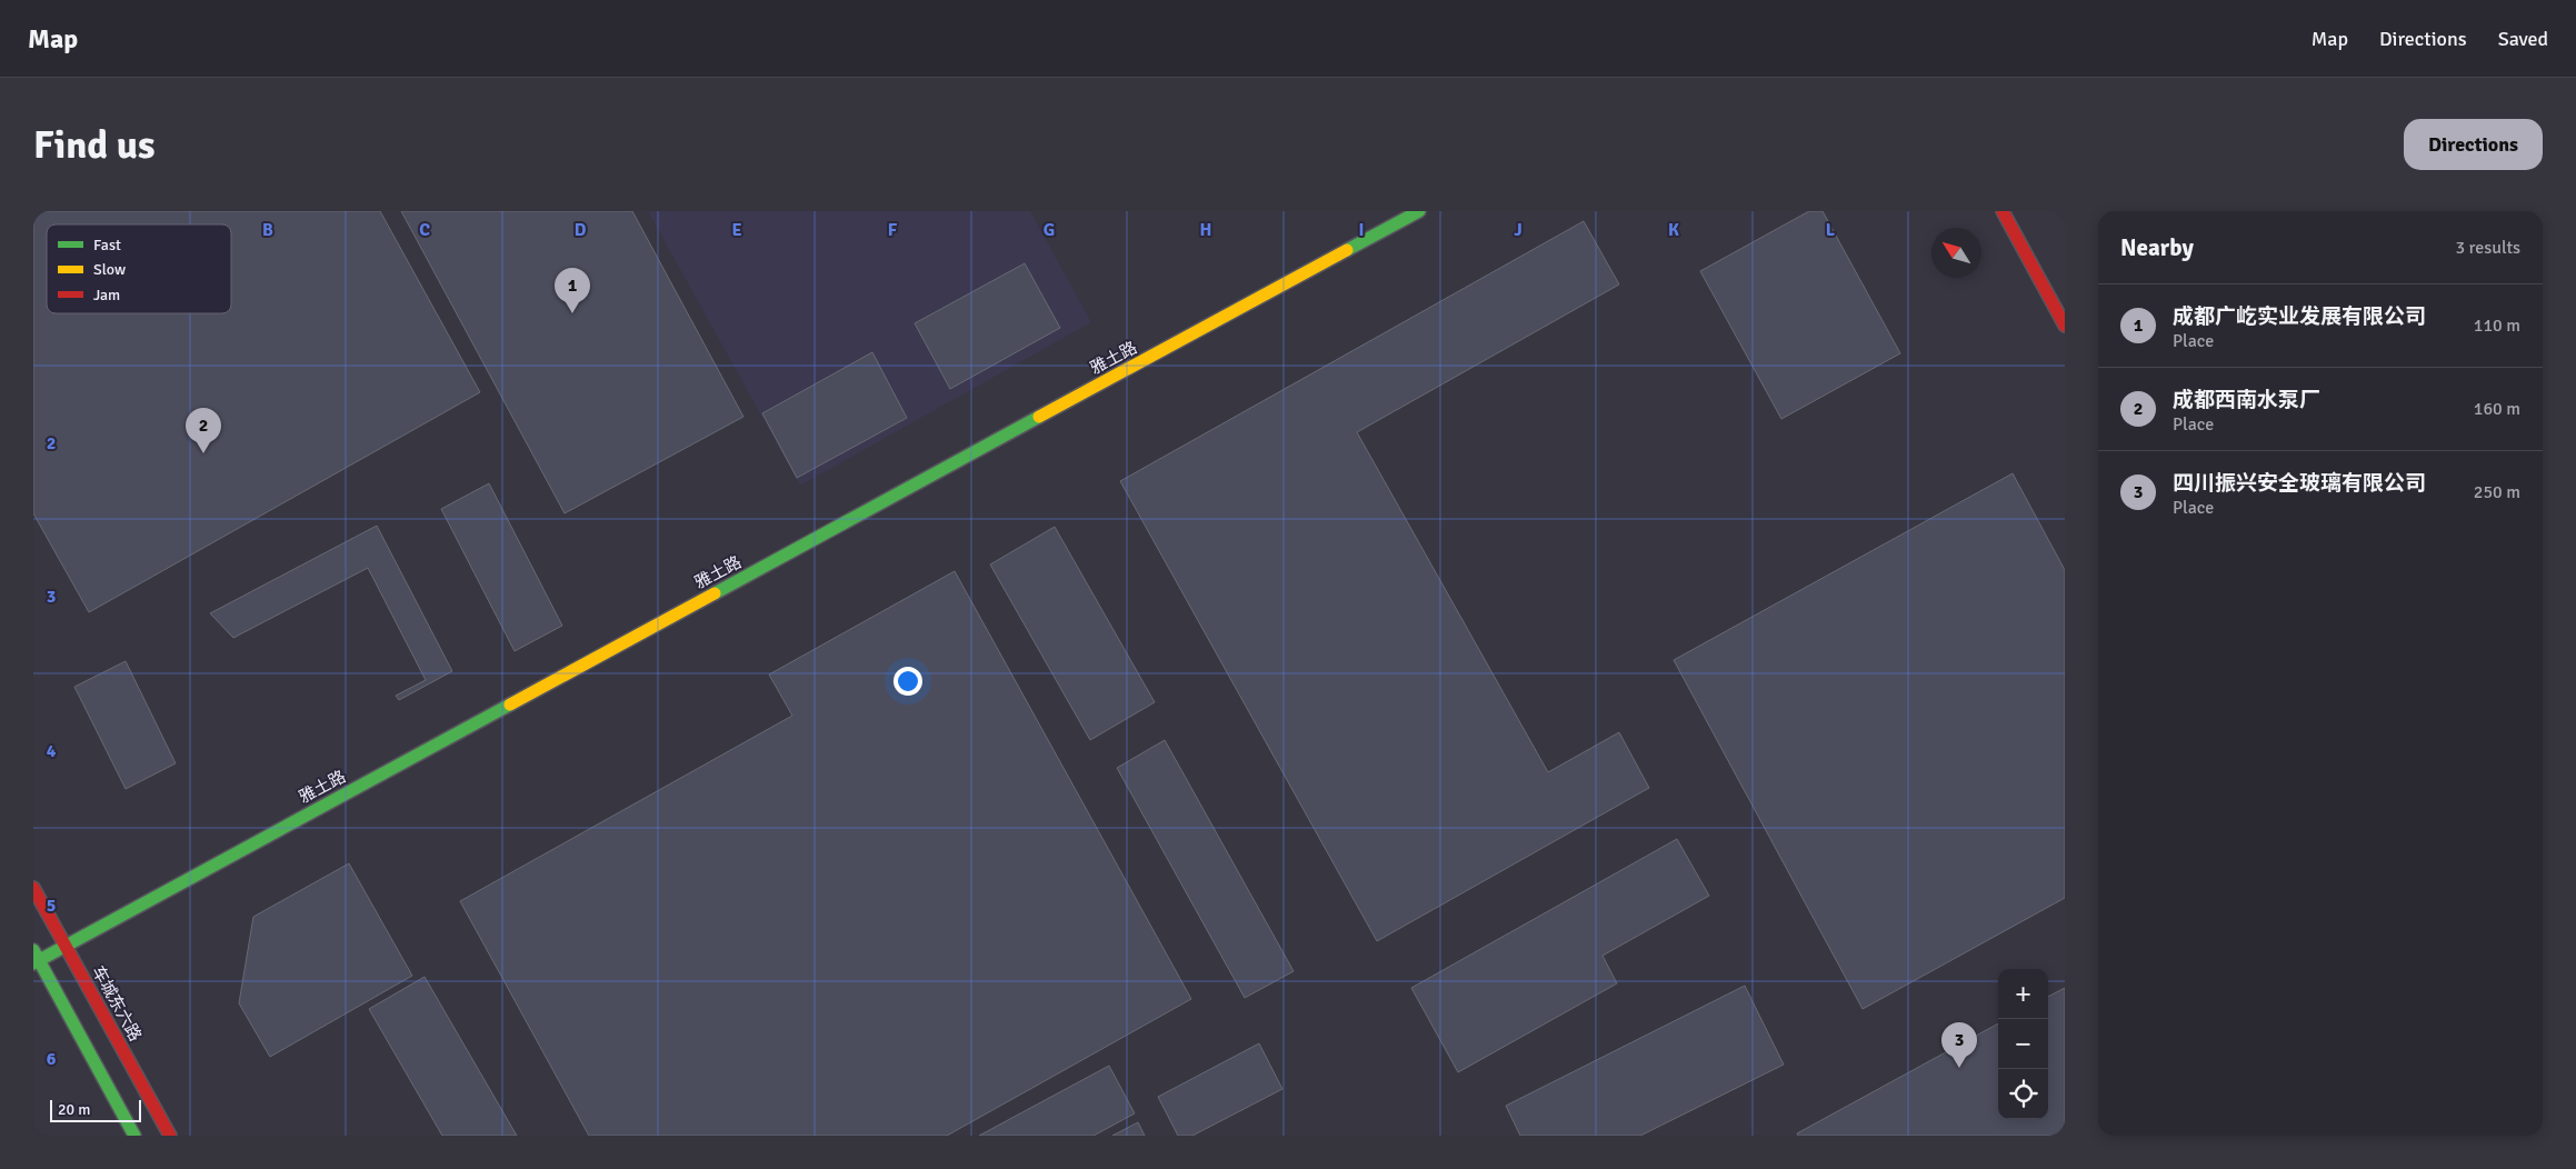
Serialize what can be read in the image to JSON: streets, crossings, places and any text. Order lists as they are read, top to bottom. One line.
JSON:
{"streets":{"street":["雅土路","车城东六路"]},"crossings":[["雅土路","车城东六路"]],"legend":["Fast","Slow","Jam"],"scale_bar":"20 m","north":"top left","page":{"header":"Map","nav":["Map","Directions","Saved"],"buttons":"Directions","title":"Find us","heading":["Nearby","3 results"],"pins":["1","2","3"],"list":[{"mark":"1","name":"成都广屹实业发展有限公司","note":"Place","value":"110 m"},{"mark":"2","name":"成都西南水泵厂","note":"Place","value":"160 m"},{"mark":"3","name":"四川振兴安全玻璃有限公司","note":"Place","value":"250 m"}],"map_buttons":["+","−"],"scale":"20 m"},"grid":{"columns":["B","C","D","E","F","G","H","I","J","K","L"],"rows":["2","3","4","5","6"]}}
